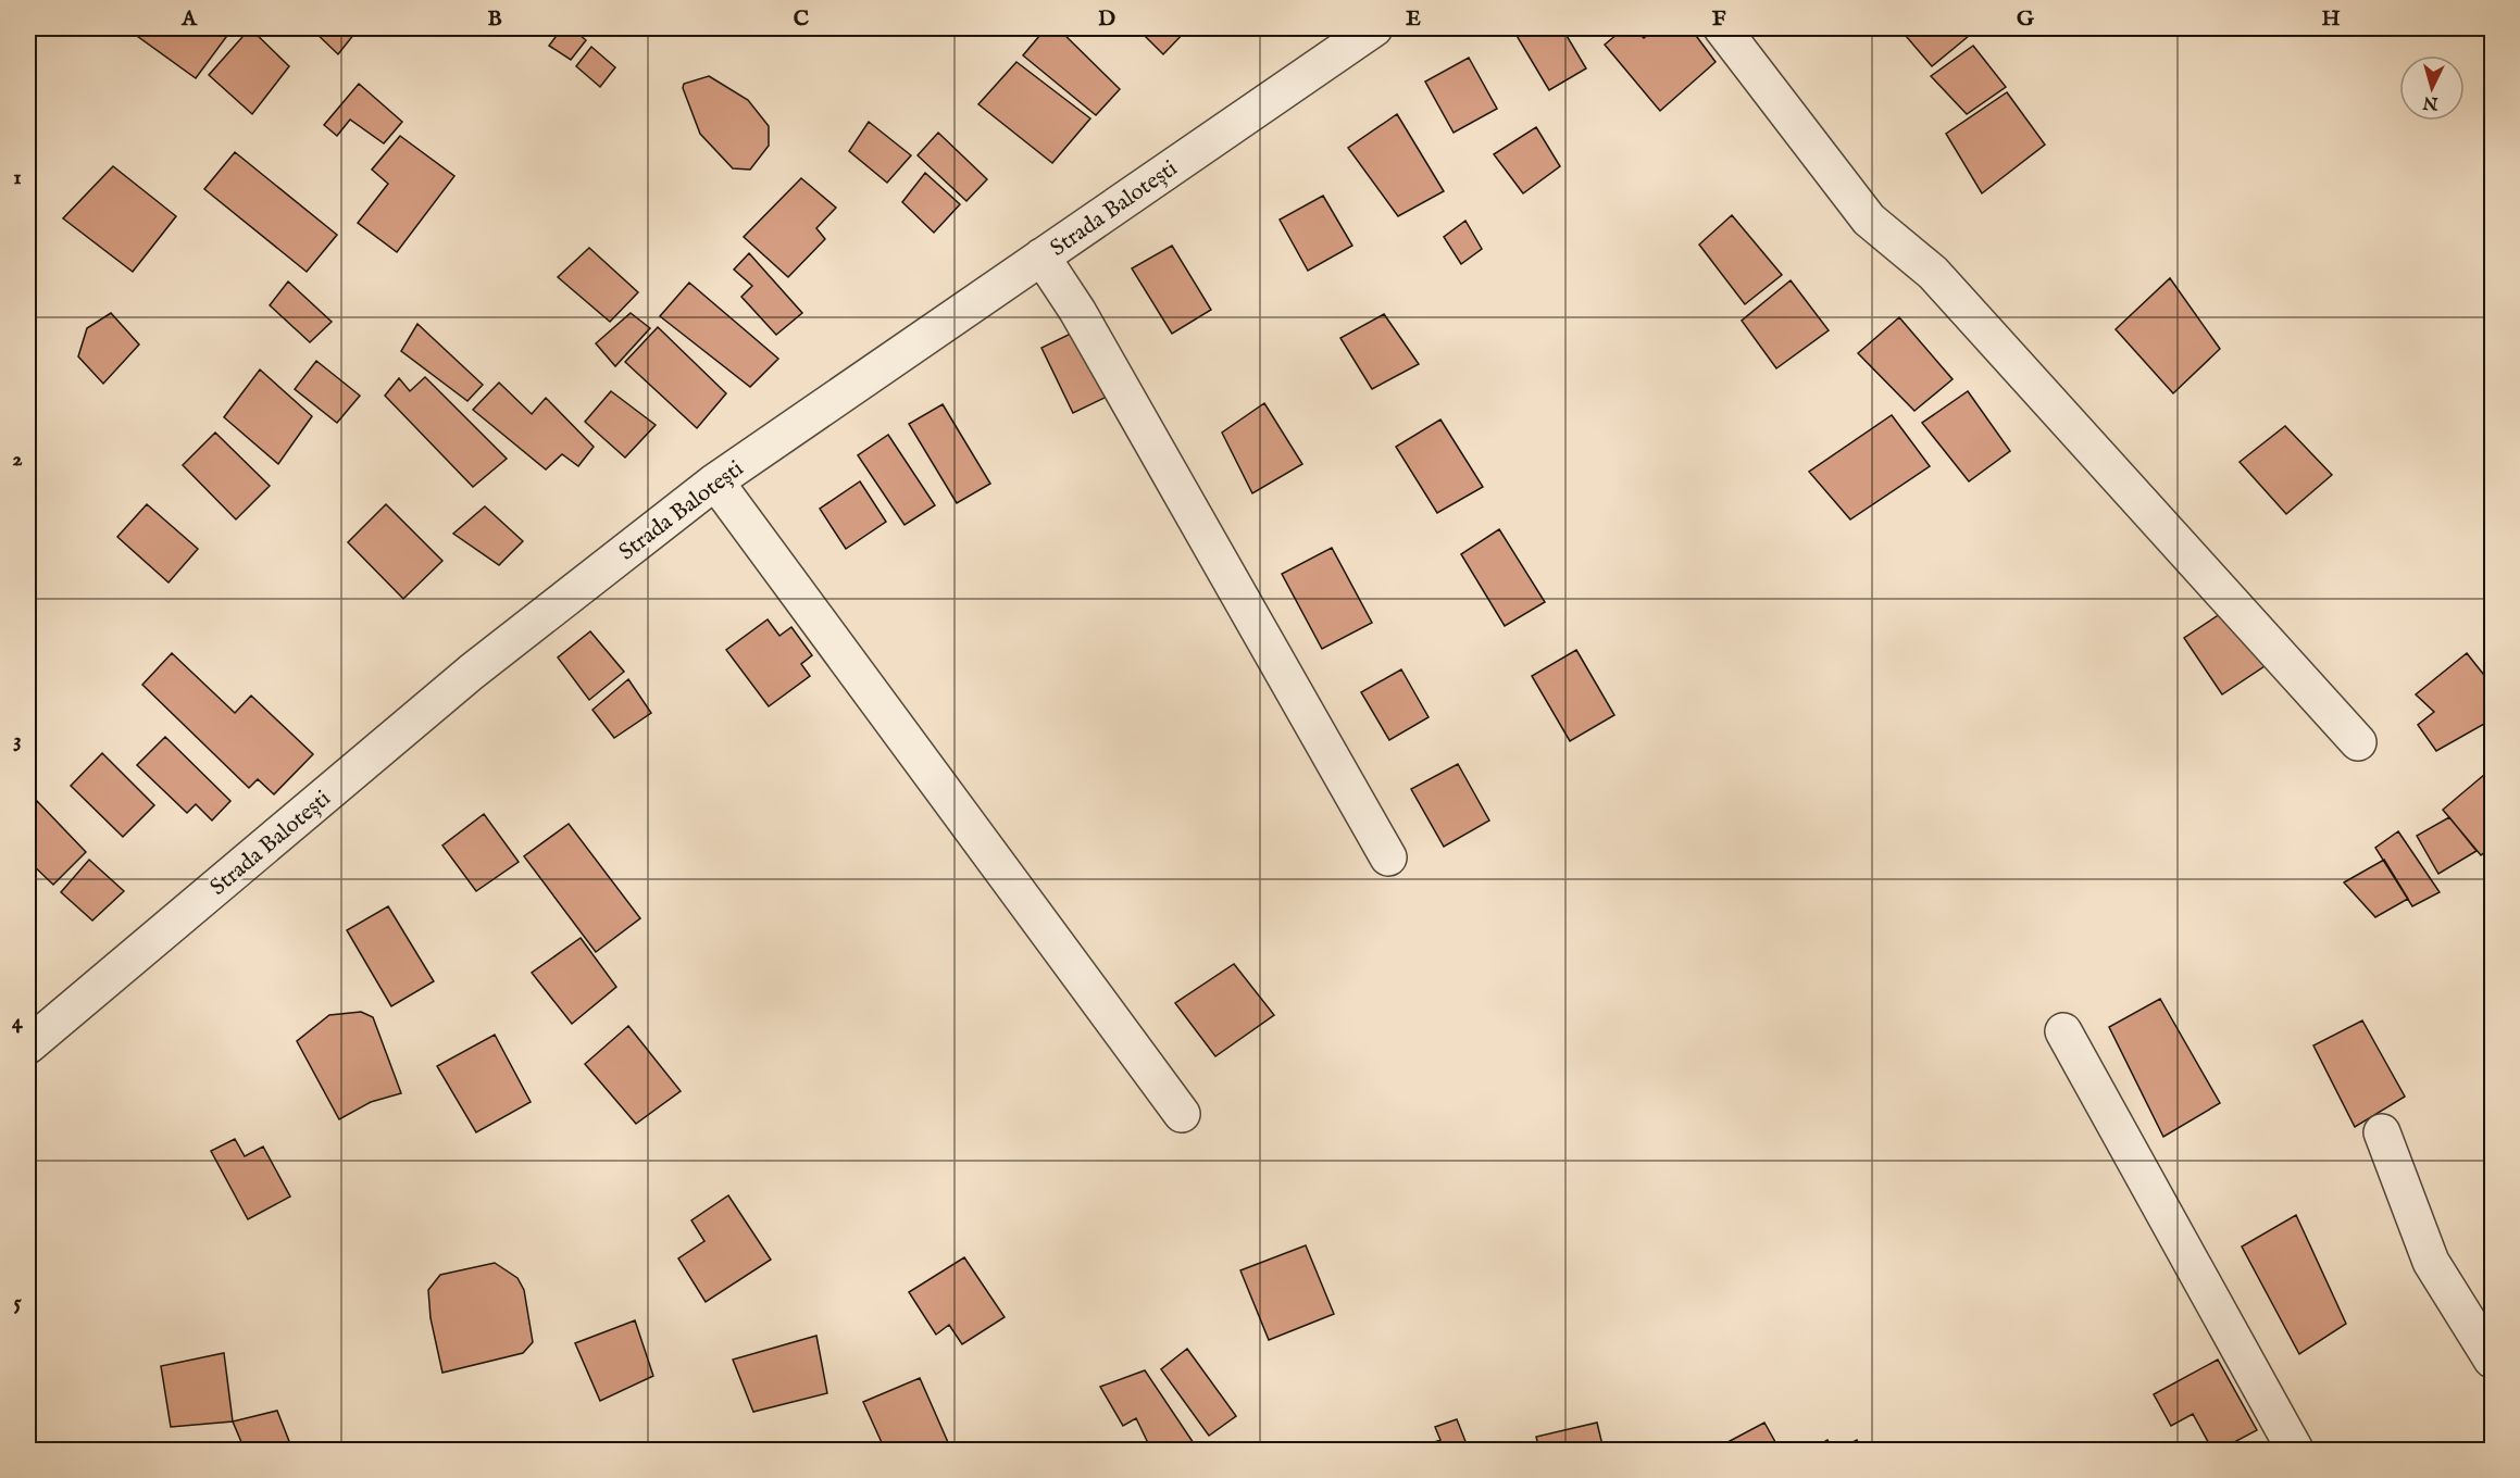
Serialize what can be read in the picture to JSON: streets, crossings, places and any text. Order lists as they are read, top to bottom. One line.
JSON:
{"streets":{"street":["Strada Balotești"]},"north":"bottom","grid":{"columns":["A","B","C","D","E","F","G","H"],"rows":["1","2","3","4","5"]}}
